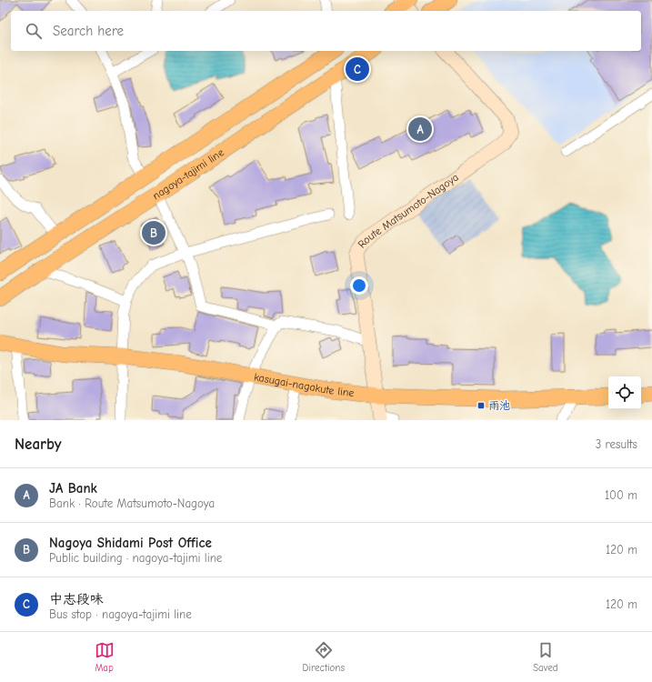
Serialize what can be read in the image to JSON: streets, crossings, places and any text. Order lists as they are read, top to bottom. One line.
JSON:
{"streets":{"main road":["nagoya-tajimi line","Route Matsumoto-Nagoya","kasugai-nagakute line"]},"crossings":[["Route Matsumoto-Nagoya","kasugai-nagakute line"]],"places":{"transit":["雨池"]},"page":{"search":"Search here","pins":["C","A","B"],"heading":["Nearby","3 results"],"list":[{"mark":"A","name":"JA Bank","note":"Bank · Route Matsumoto-Nagoya","value":"100 m"},{"mark":"B","name":"Nagoya Shidami Post Office","note":"Public building · nagoya-tajimi line","value":"120 m"},{"mark":"C","name":"中志段味","note":"Bus stop · nagoya-tajimi line","value":"120 m"}],"nav":["Map","Directions","Saved"]}}
